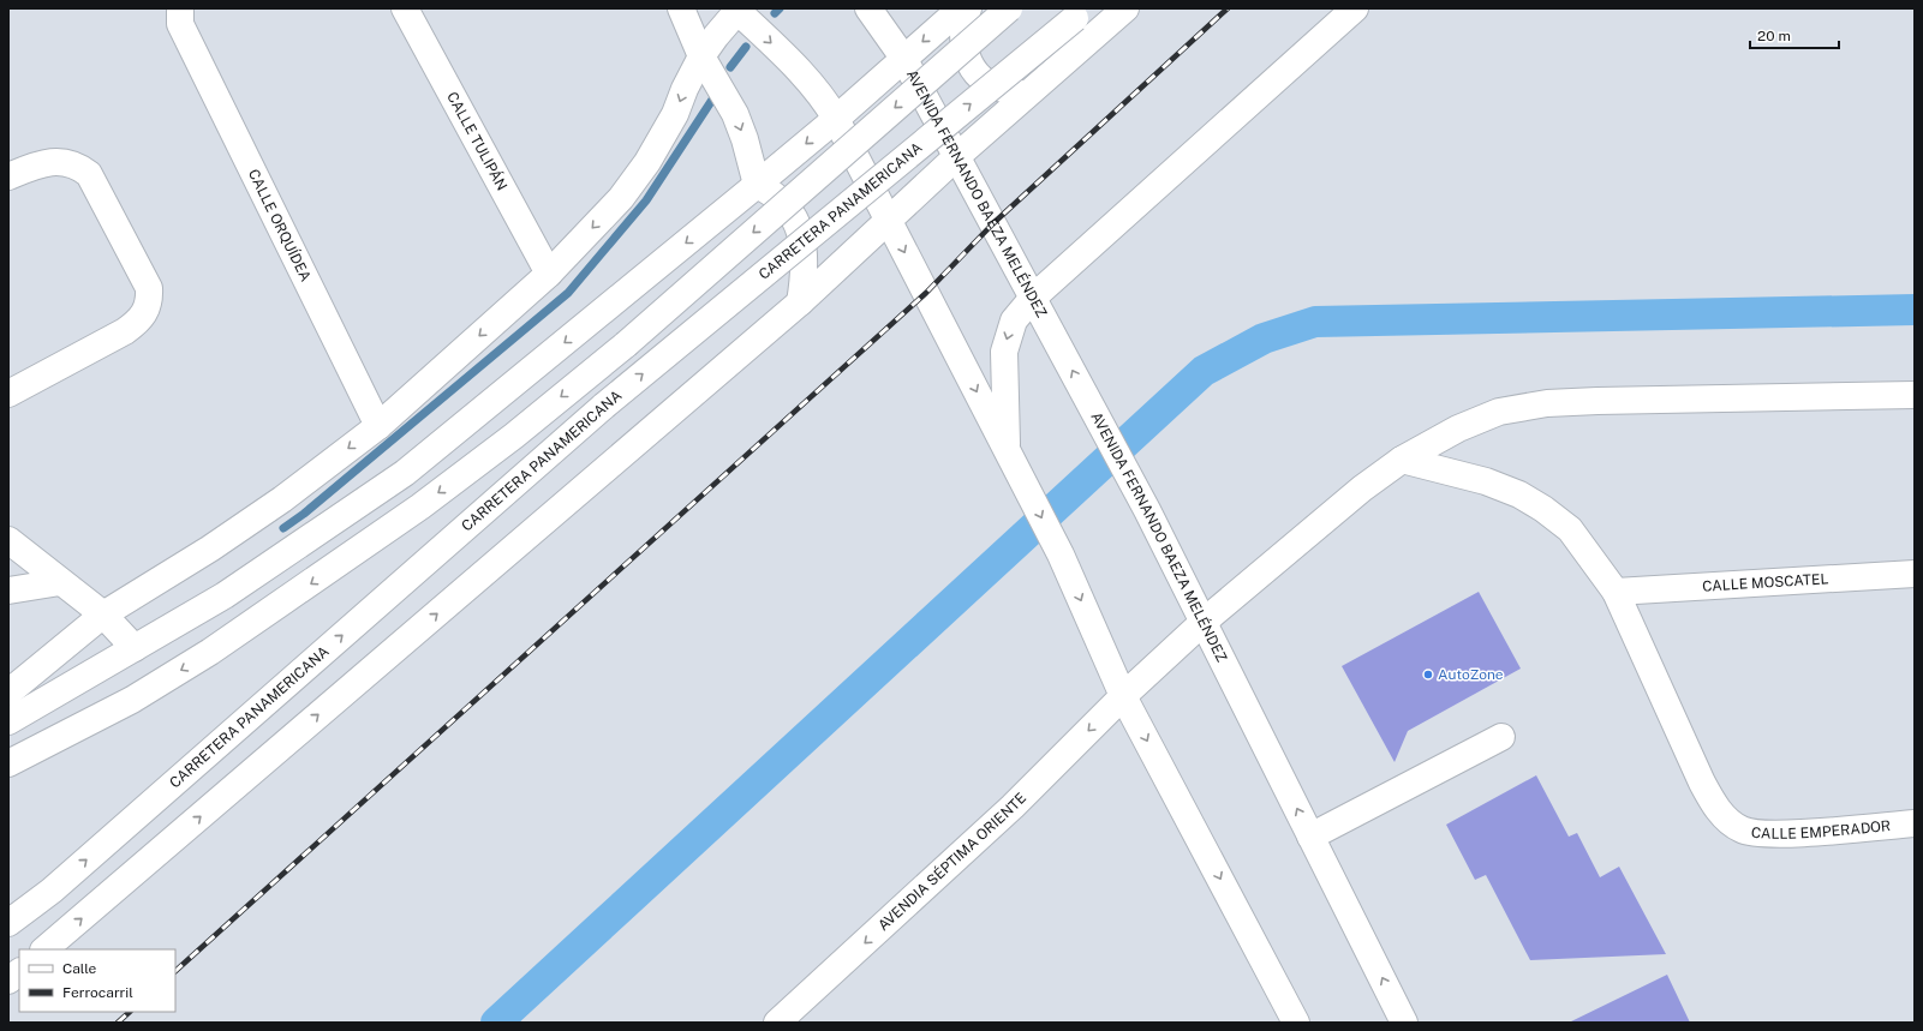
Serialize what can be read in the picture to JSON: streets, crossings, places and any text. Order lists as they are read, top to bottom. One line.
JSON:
{"streets":{"main road":["CALLE TULIPÁN","AVENIDA FERNANDO BAEZA MELÉNDEZ","CARRETERA PANAMERICANA","CALLE ORQUÍDEA","CALLE MOSCATEL","CALLE EMPERADOR","AVENDIA SÉPTIMA ORIENTE"]},"crossings":[["AVENIDA FERNANDO BAEZA MELÉNDEZ","AVENDIA SÉPTIMA ORIENTE"],["CALLE MOSCATEL","CALLE EMPERADOR"]],"places":["AutoZone"],"legend":["Calle","Ferrocarril"],"scale_bar":"20 m"}
